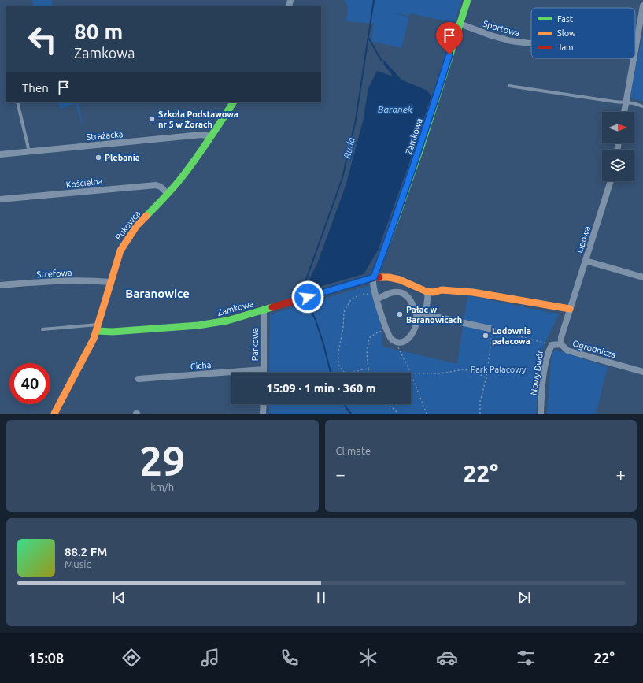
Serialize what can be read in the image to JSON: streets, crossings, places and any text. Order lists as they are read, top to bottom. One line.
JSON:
{"streets":{"street":["Sportowa","Strażacka","Zamkowa","Kościelna","Pukowca","Lipowa","Strefowa","Parkowa","Ogrodnicza","Cicha","Nowy Dwór"]},"crossings":[["Sportowa","Zamkowa"],["Strażacka","Pukowca"],["Zamkowa","Pukowca"],["Zamkowa","Lipowa"],["Zamkowa","Parkowa"],["Zamkowa","Ogrodnicza"],["Kościelna","Pukowca"],["Pukowca","Strefowa"],["Lipowa","Ogrodnicza"],["Parkowa","Cicha"],["Ogrodnicza","Nowy Dwór"]],"districts":["Baranowice"],"water":["Baranek","Ruda"],"parks":["Park Pałacowy"],"places":["Szkoła Podstawowa nr 5 w Żorach","Plebania","Pałac w Baranowicach","Lodownia pałacowa"],"legend":["Fast","Slow","Jam"],"north":"right","page":{"turn":["80 m","Zamkowa"],"then":"Then","limit":"40","trip":"15:09 · 1 min · 360 m","tile":[["29","km/h"],"Climate"],"heat":["−","22°","+"],"song":["88.2 FM","Music"],"tabs":["15:08","22°"]}}
